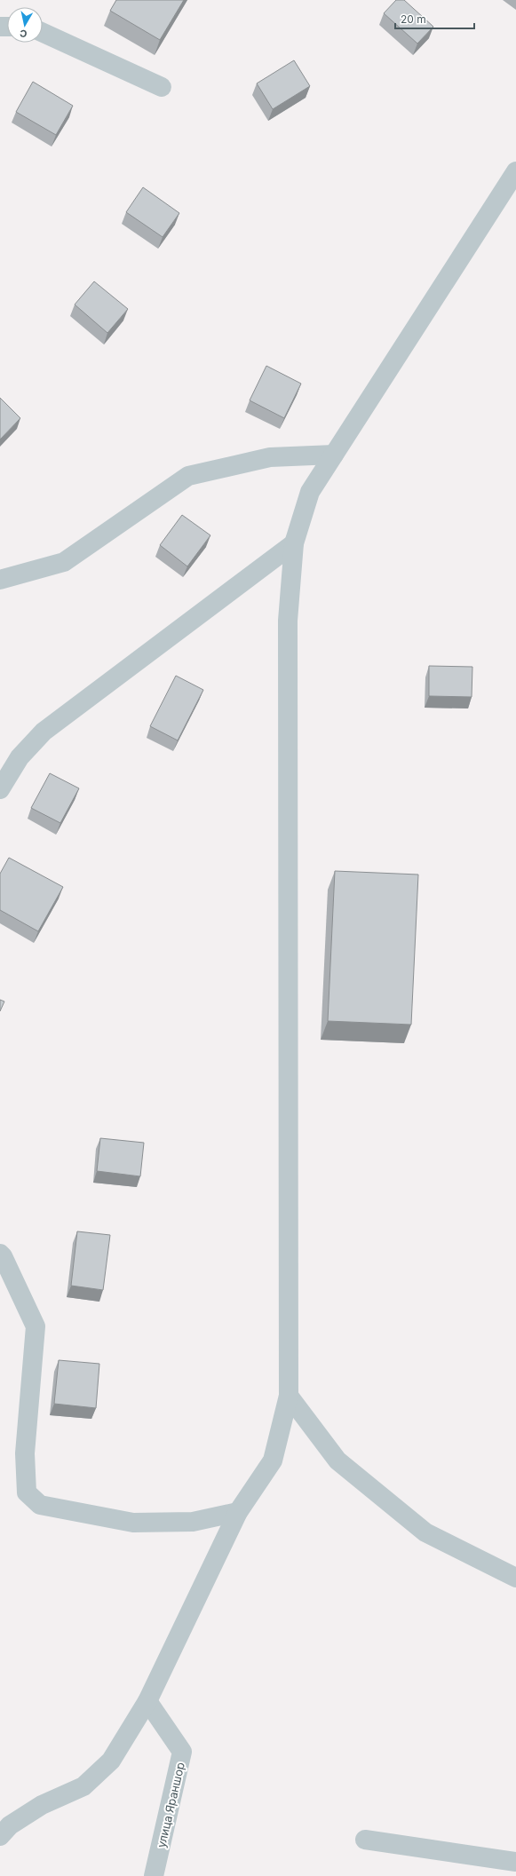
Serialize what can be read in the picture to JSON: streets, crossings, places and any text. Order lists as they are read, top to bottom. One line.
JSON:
{"streets":{"street":["улица Яраншор"]},"scale_bar":"20 m","north":"bottom"}
